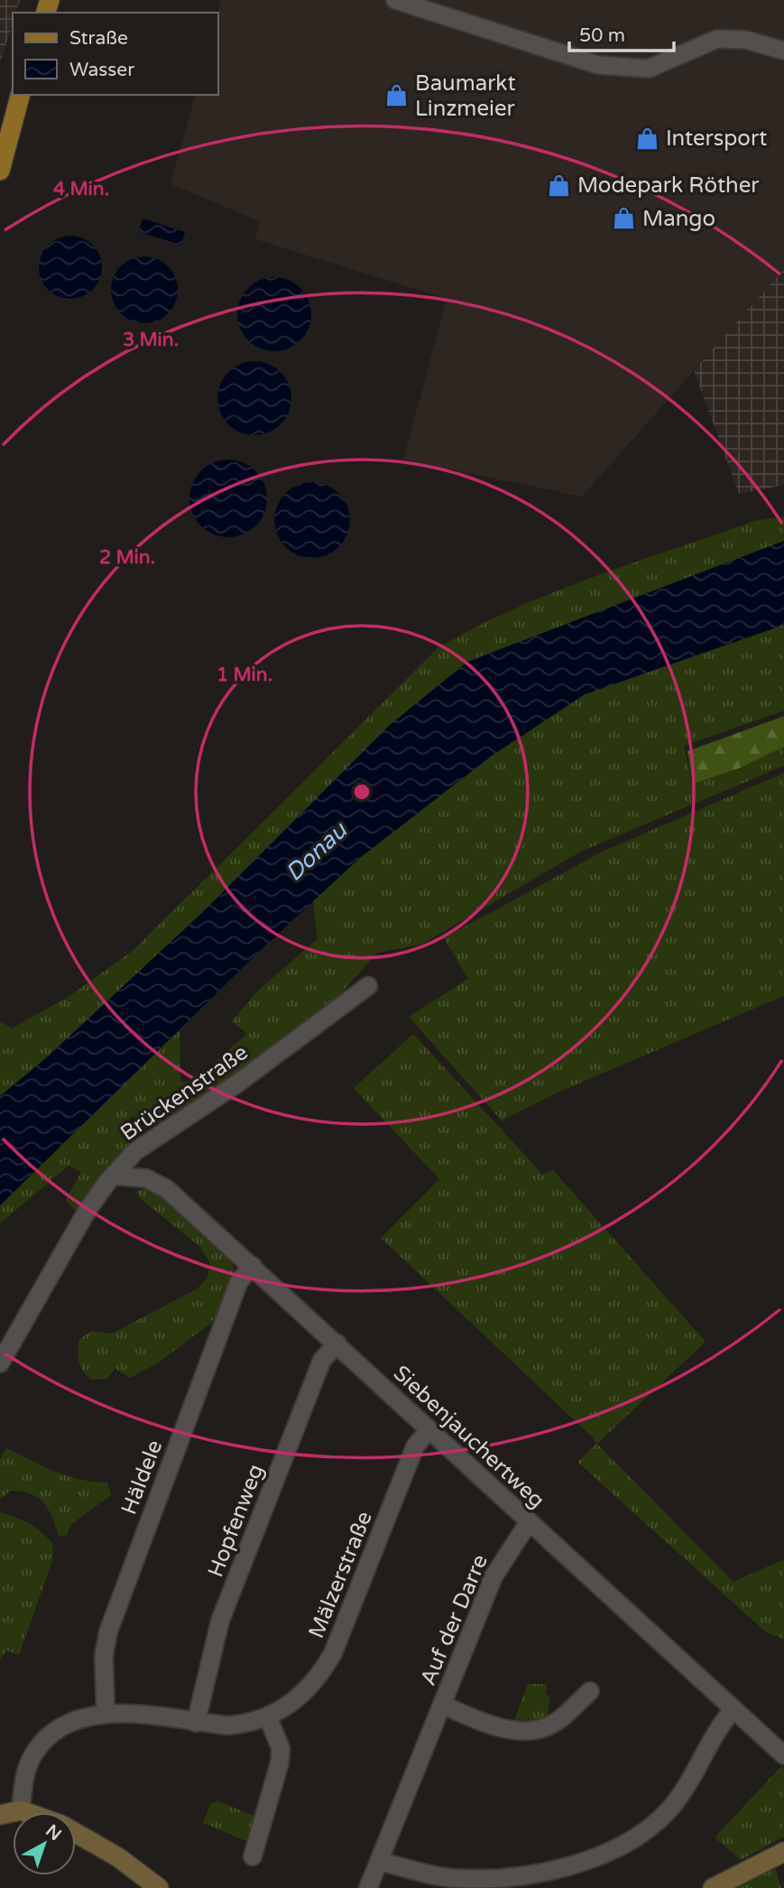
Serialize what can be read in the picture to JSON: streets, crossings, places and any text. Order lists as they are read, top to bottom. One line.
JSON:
{"streets":{"street":["Brückenstraße","Siebenjauchertweg","Häldele","Hopfenweg","Mälzerstraße","Auf der Darre"]},"crossings":[["Brückenstraße","Siebenjauchertweg"],["Siebenjauchertweg","Häldele"],["Siebenjauchertweg","Hopfenweg"],["Siebenjauchertweg","Mälzerstraße"],["Siebenjauchertweg","Auf der Darre"],["Häldele","Mälzerstraße"],["Hopfenweg","Mälzerstraße"]],"water":["Donau"],"places":{"shop":["Baumarkt Linzmeier","Intersport","Modepark Röther","Mango"]},"legend":["Straße","Wasser"],"scale_bar":"50 m","north":"top right","rings":["4 Min.","3 Min.","2 Min.","1 Min."]}
